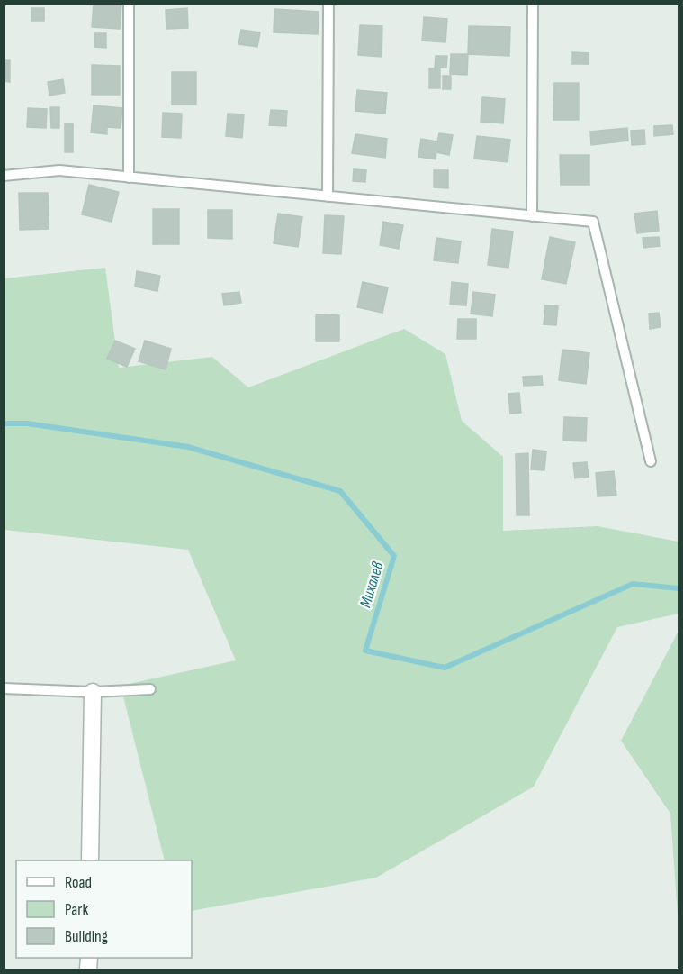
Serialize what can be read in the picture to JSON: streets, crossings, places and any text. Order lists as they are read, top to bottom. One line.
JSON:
{"water":["Михалев"],"legend":["Road","Park","Building"]}
